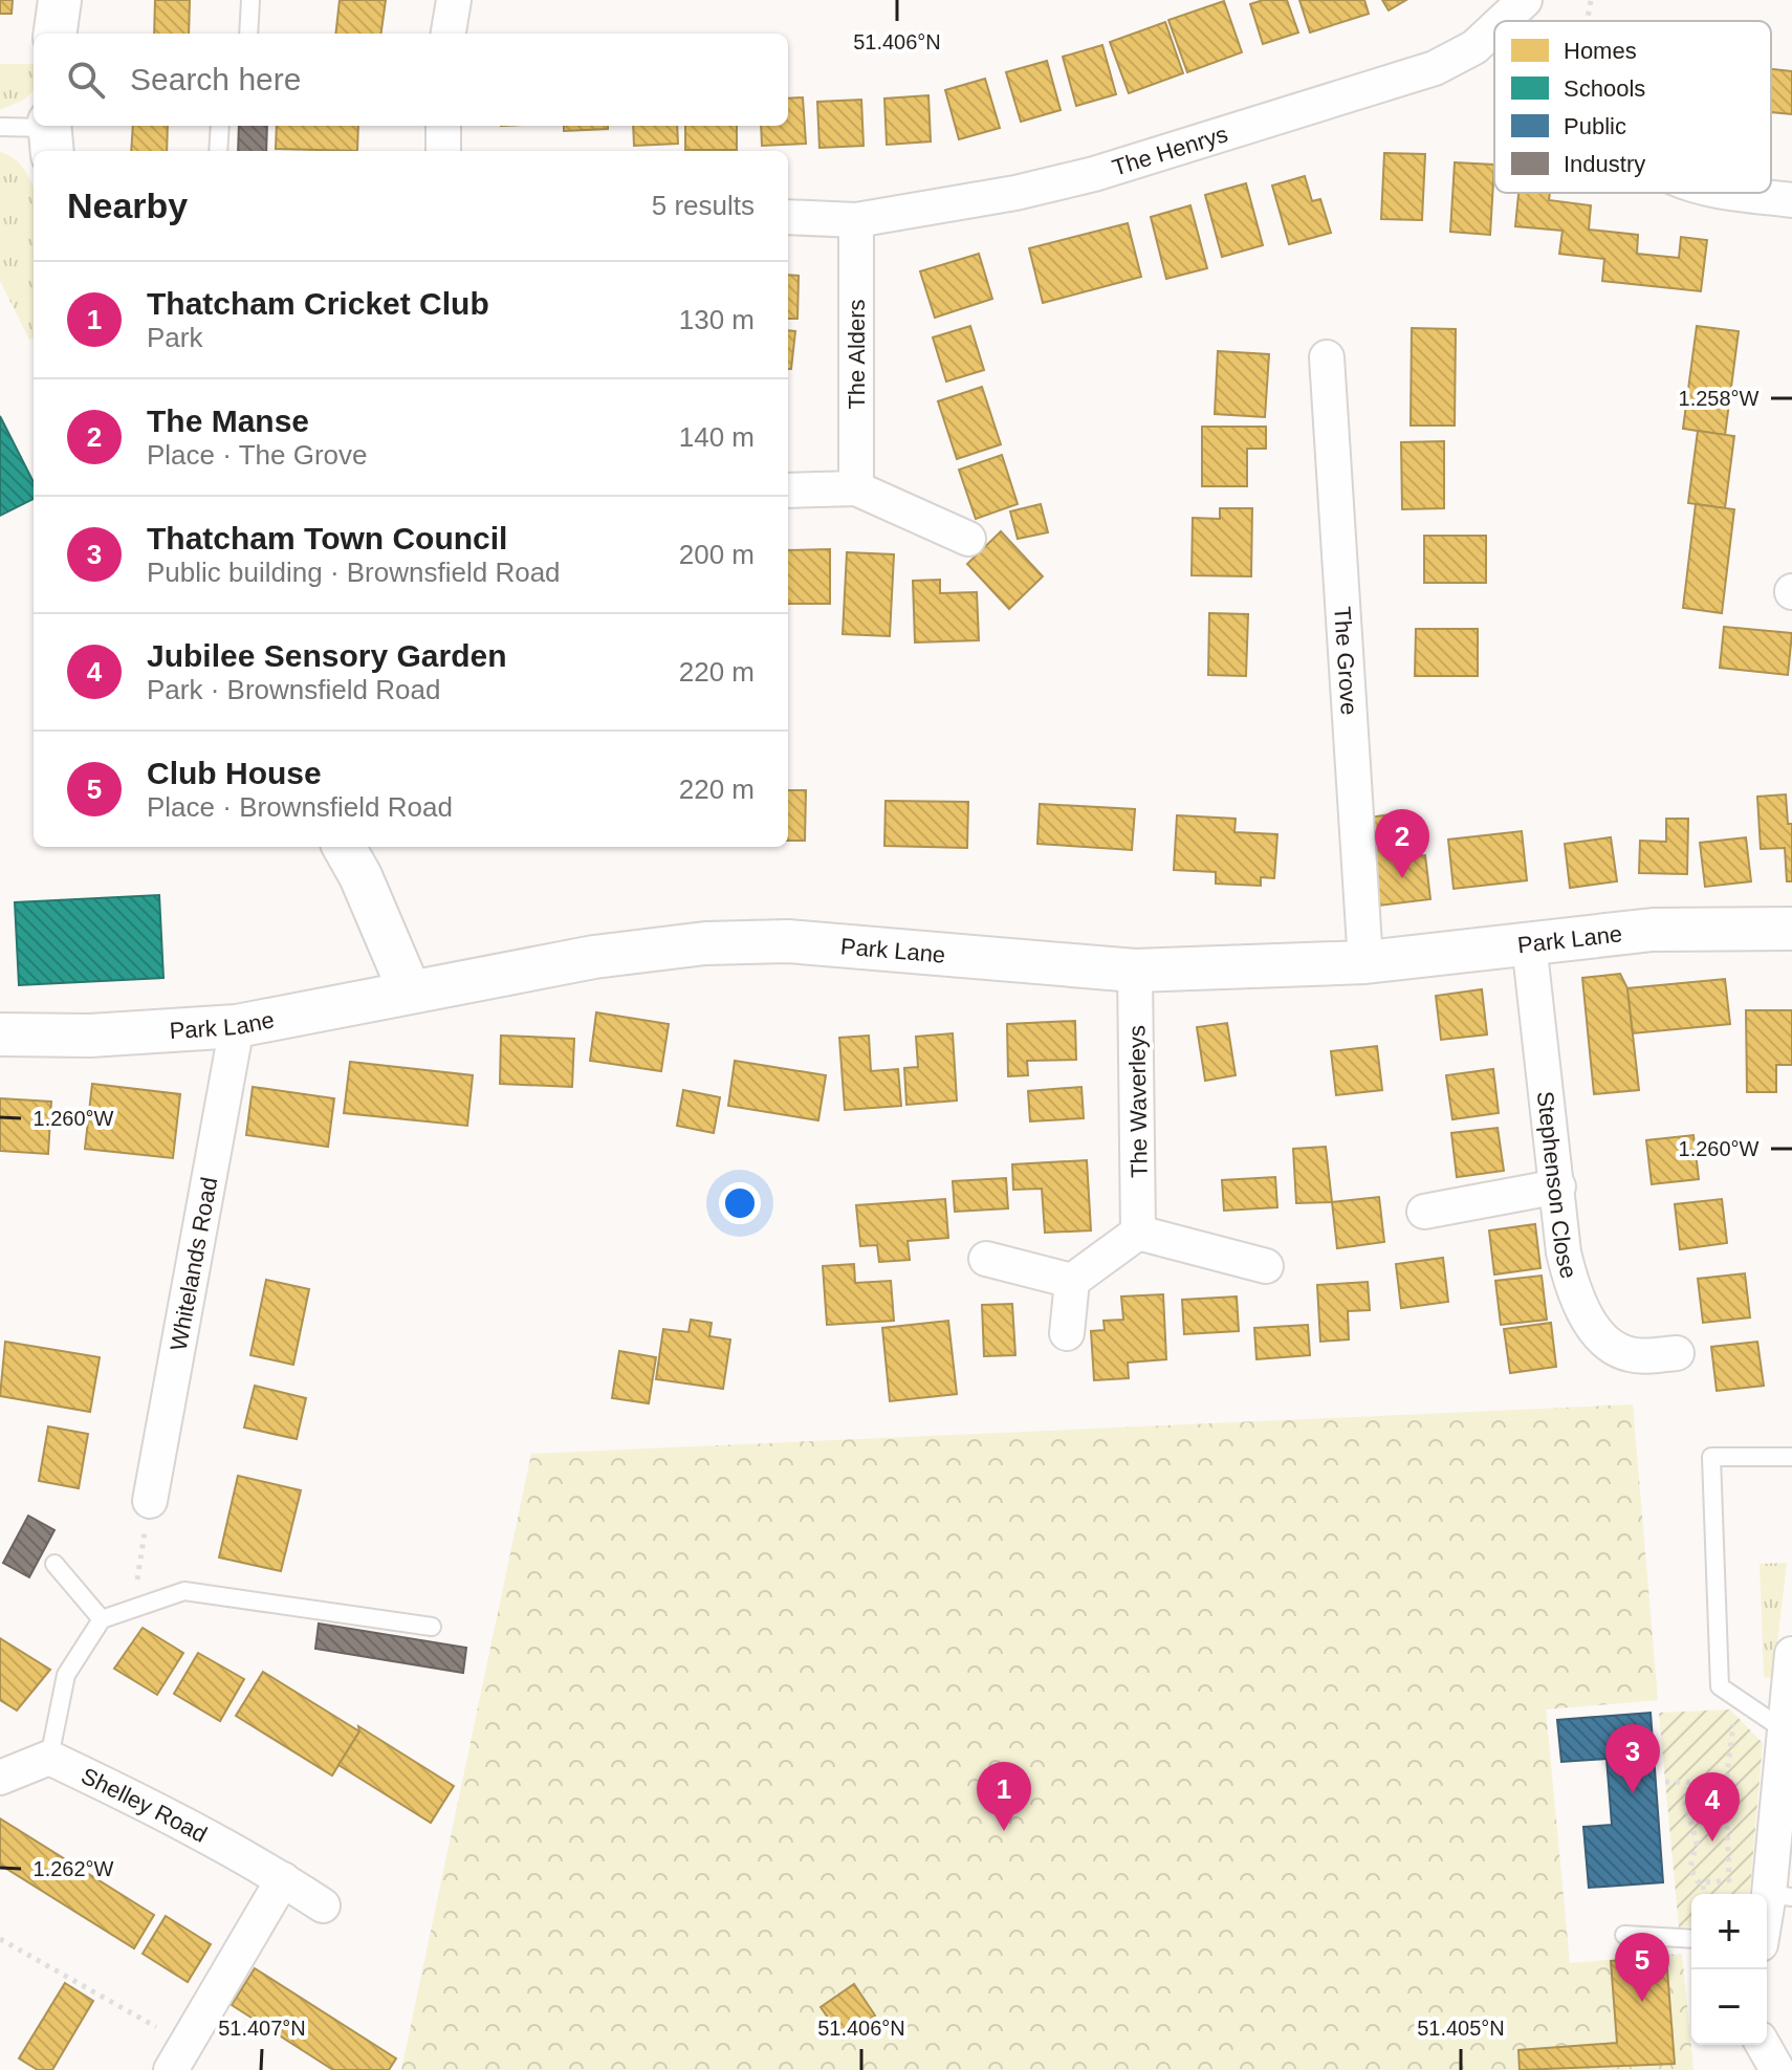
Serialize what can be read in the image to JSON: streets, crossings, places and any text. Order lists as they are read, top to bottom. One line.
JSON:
{"streets":{"street":["The Henrys","The Alders","The Grove","Park Lane","The Waverleys","Stephenson Close","Whitelands Road","Shelley Road"]},"crossings":[["The Henrys","The Alders"],["The Grove","Park Lane"],["Park Lane","The Waverleys"],["Park Lane","Stephenson Close"],["Park Lane","Whitelands Road"]],"legend":["Homes","Schools","Public","Industry"],"page":{"search":"Search here","heading":["Nearby","5 results"],"list":[{"mark":"1","name":"Thatcham Cricket Club","note":"Park","value":"130 m"},{"mark":"2","name":"The Manse","note":"Place · The Grove","value":"140 m"},{"mark":"3","name":"Thatcham Town Council","note":"Public building · Brownsfield Road","value":"200 m"},{"mark":"4","name":"Jubilee Sensory Garden","note":"Park · Brownsfield Road","value":"220 m"},{"mark":"5","name":"Club House","note":"Place · Brownsfield Road","value":"220 m"}],"pins":["2","3","1","4","5"],"map_buttons":["+","−"]},"coordinates":["51.406°N","1.258°W","1.260°W","1.262°W","51.407°N","51.405°N"]}
